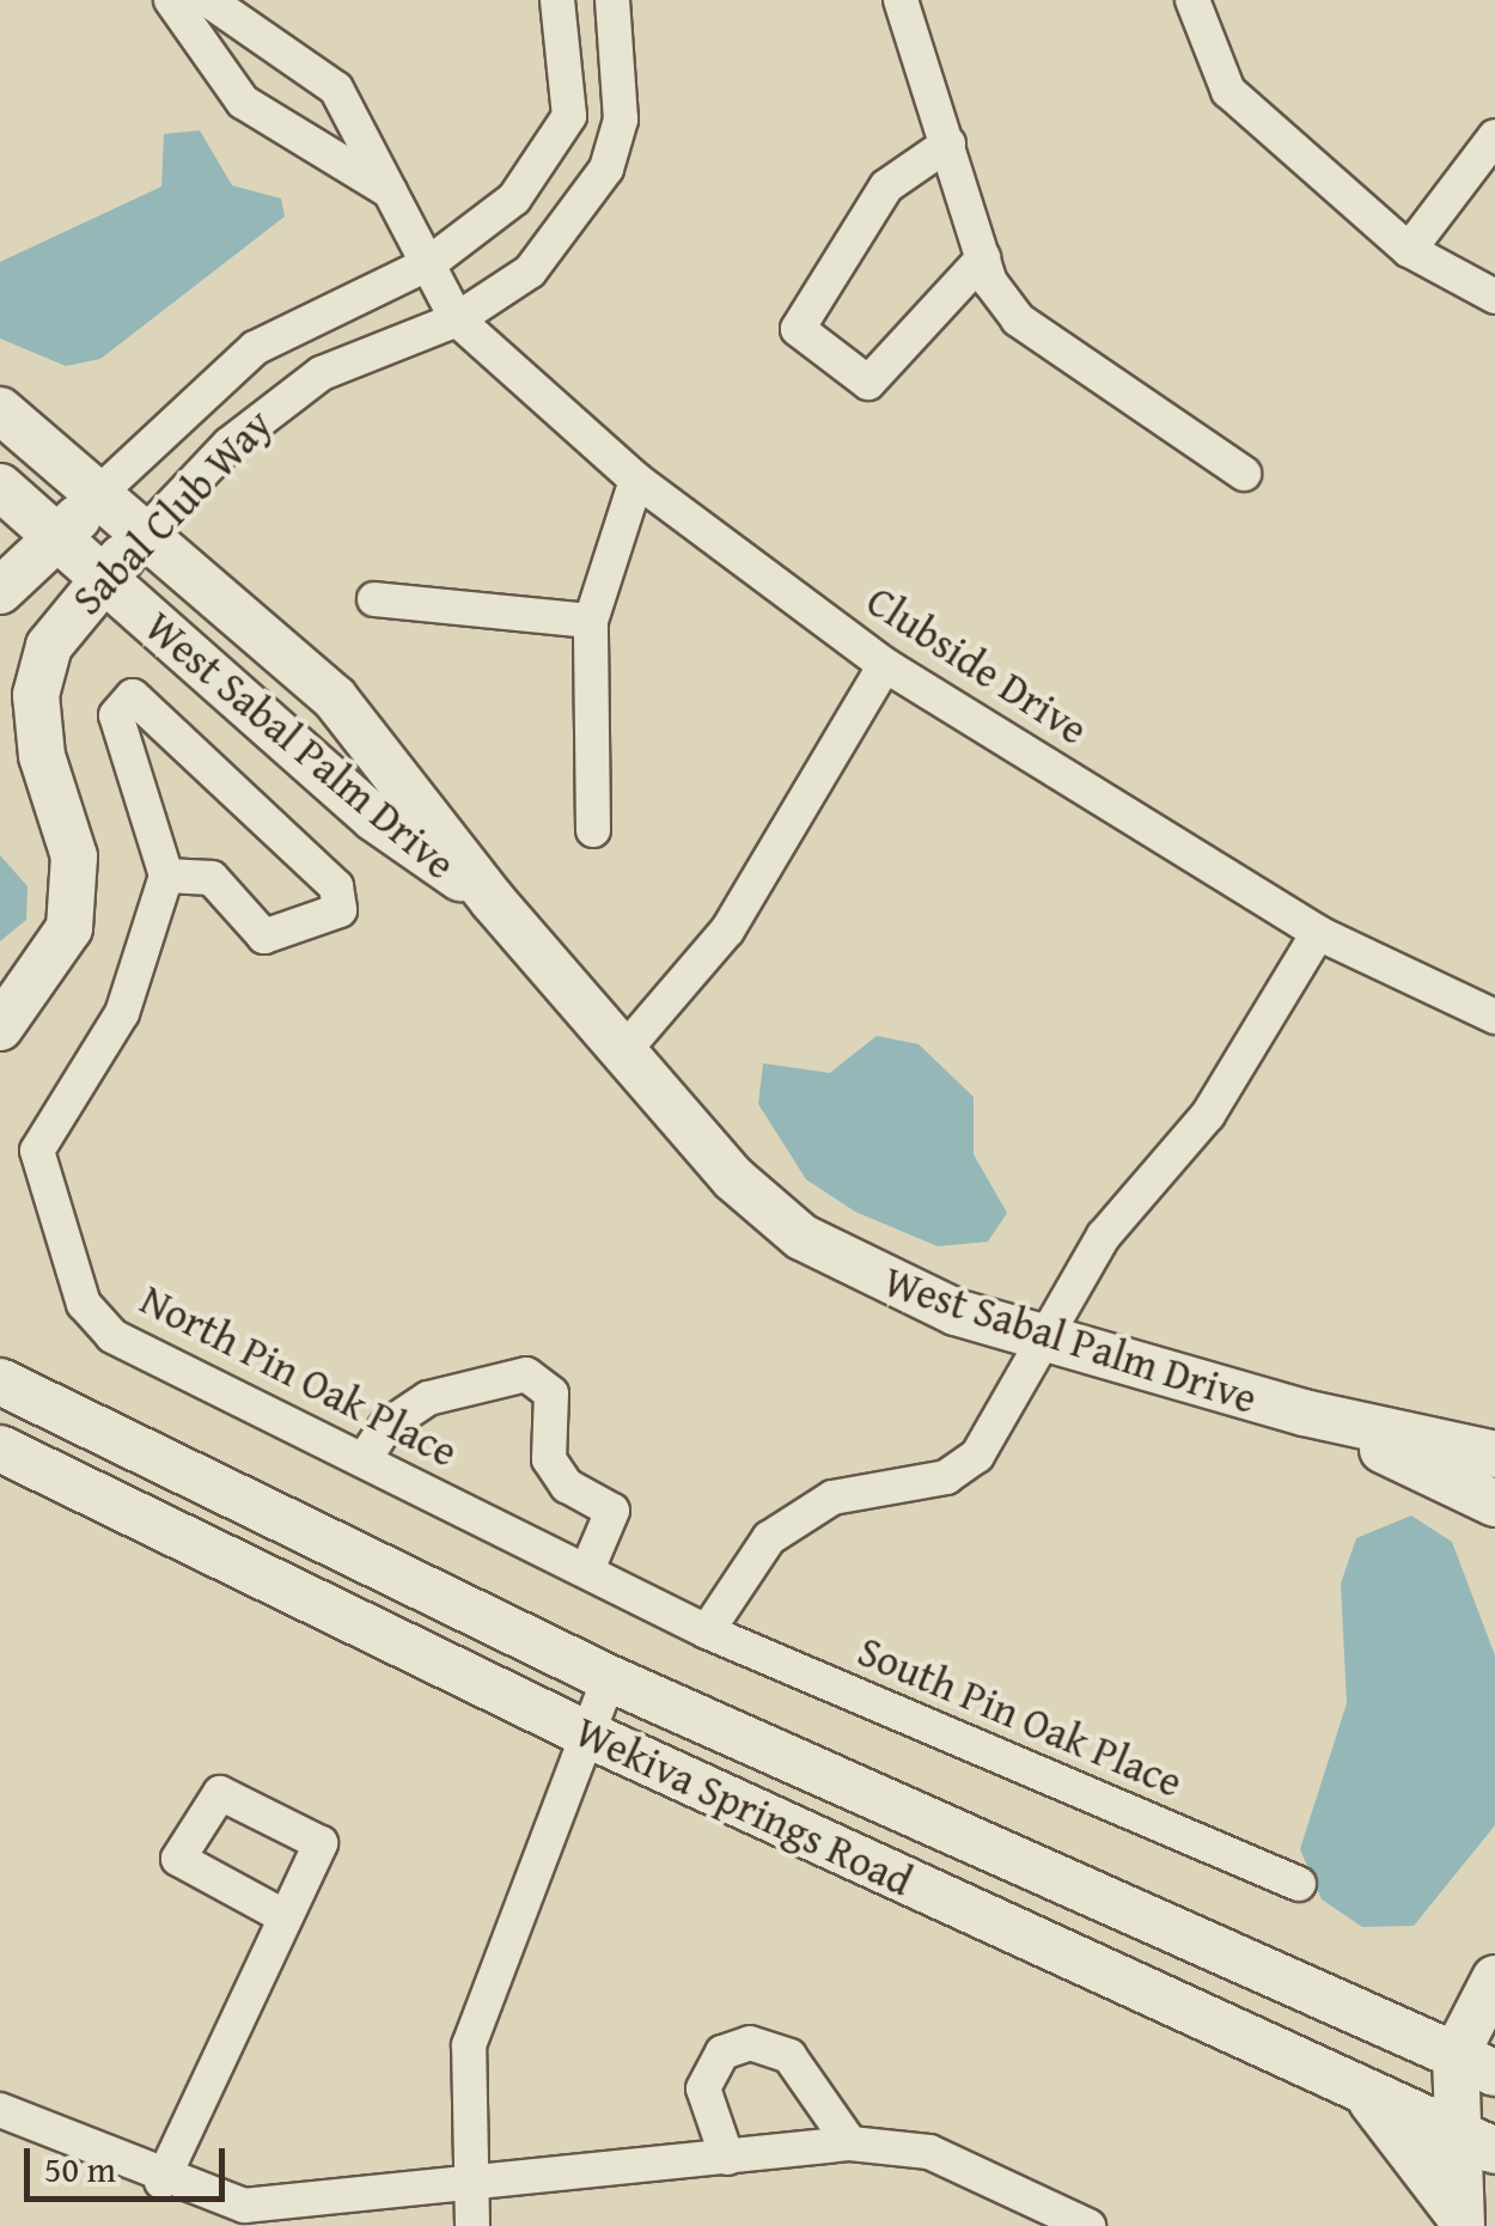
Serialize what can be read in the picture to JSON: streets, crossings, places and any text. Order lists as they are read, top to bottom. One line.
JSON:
{"streets":{"street":["Sabal Club Way","Clubside Drive","West Sabal Palm Drive","North Pin Oak Place","South Pin Oak Place","Wekiva Springs Road"]},"crossings":[["Sabal Club Way","Clubside Drive"],["Sabal Club Way","West Sabal Palm Drive"],["North Pin Oak Place","South Pin Oak Place"]],"scale_bar":"50 m"}
